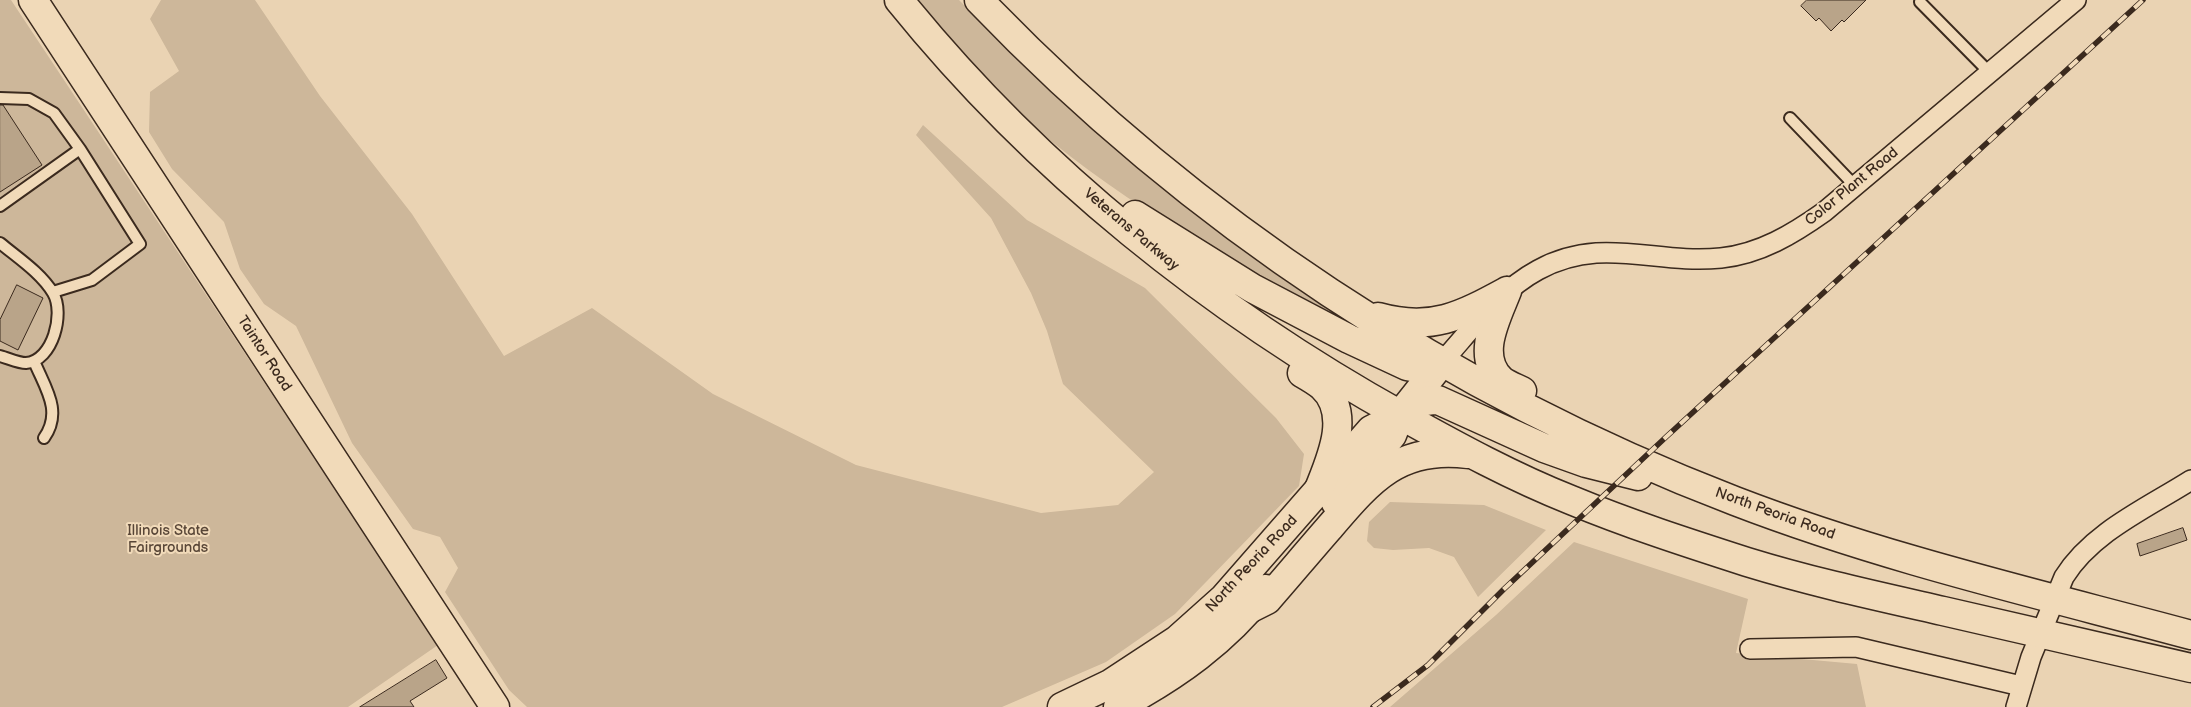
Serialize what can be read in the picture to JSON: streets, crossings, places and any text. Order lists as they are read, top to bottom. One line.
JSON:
{"streets":{"main road":["Veterans Parkway","Taintor Road","North Peoria Road"],"street":["Color Plant Road"]},"crossings":[["Color Plant Road","North Peoria Road"],["Veterans Parkway","North Peoria Road"]],"parks":["Illinois State Fairgrounds"]}
